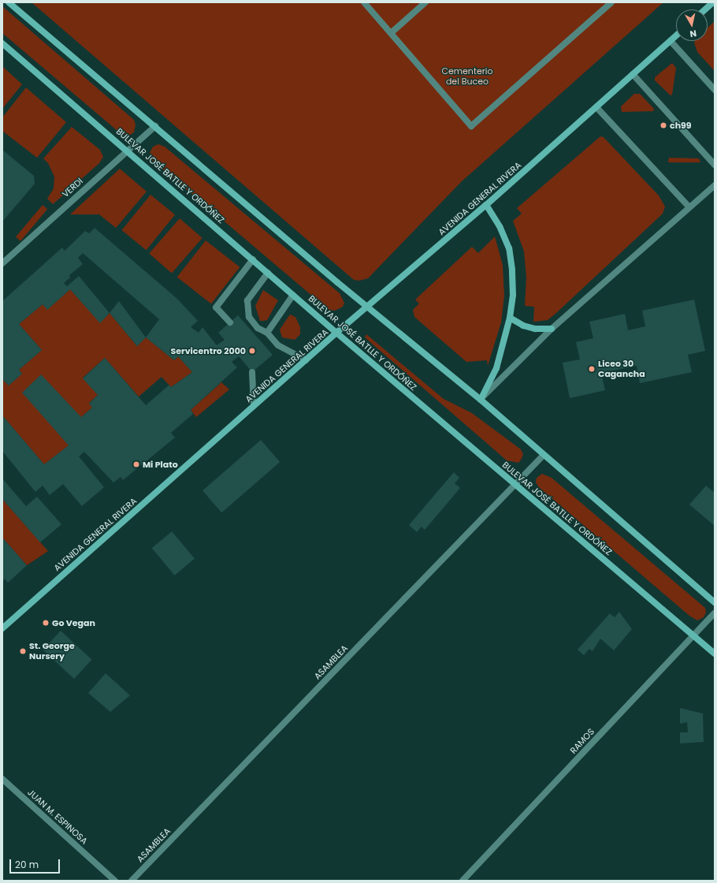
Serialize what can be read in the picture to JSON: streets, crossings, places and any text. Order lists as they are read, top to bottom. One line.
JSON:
{"streets":{"main road":["BULEVAR JOSÉ BATLLE Y ORDÓÑEZ","AVENIDA GENERAL RIVERA"],"street":["VERDI","ASAMBLEA","RAMOS","JUAN M. ESPINOSA"]},"crossings":[["BULEVAR JOSÉ BATLLE Y ORDÓÑEZ","VERDI"],["BULEVAR JOSÉ BATLLE Y ORDÓÑEZ","AVENIDA GENERAL RIVERA"],["BULEVAR JOSÉ BATLLE Y ORDÓÑEZ","ASAMBLEA"],["BULEVAR JOSÉ BATLLE Y ORDÓÑEZ","RAMOS"]],"parks":["Cementerio del Buceo"],"places":["ch99","Servicentro 2000","Liceo 30 Cagancha","Mi Plato","Go Vegan","St. George Nursery"],"scale_bar":"20 m","north":"bottom"}
